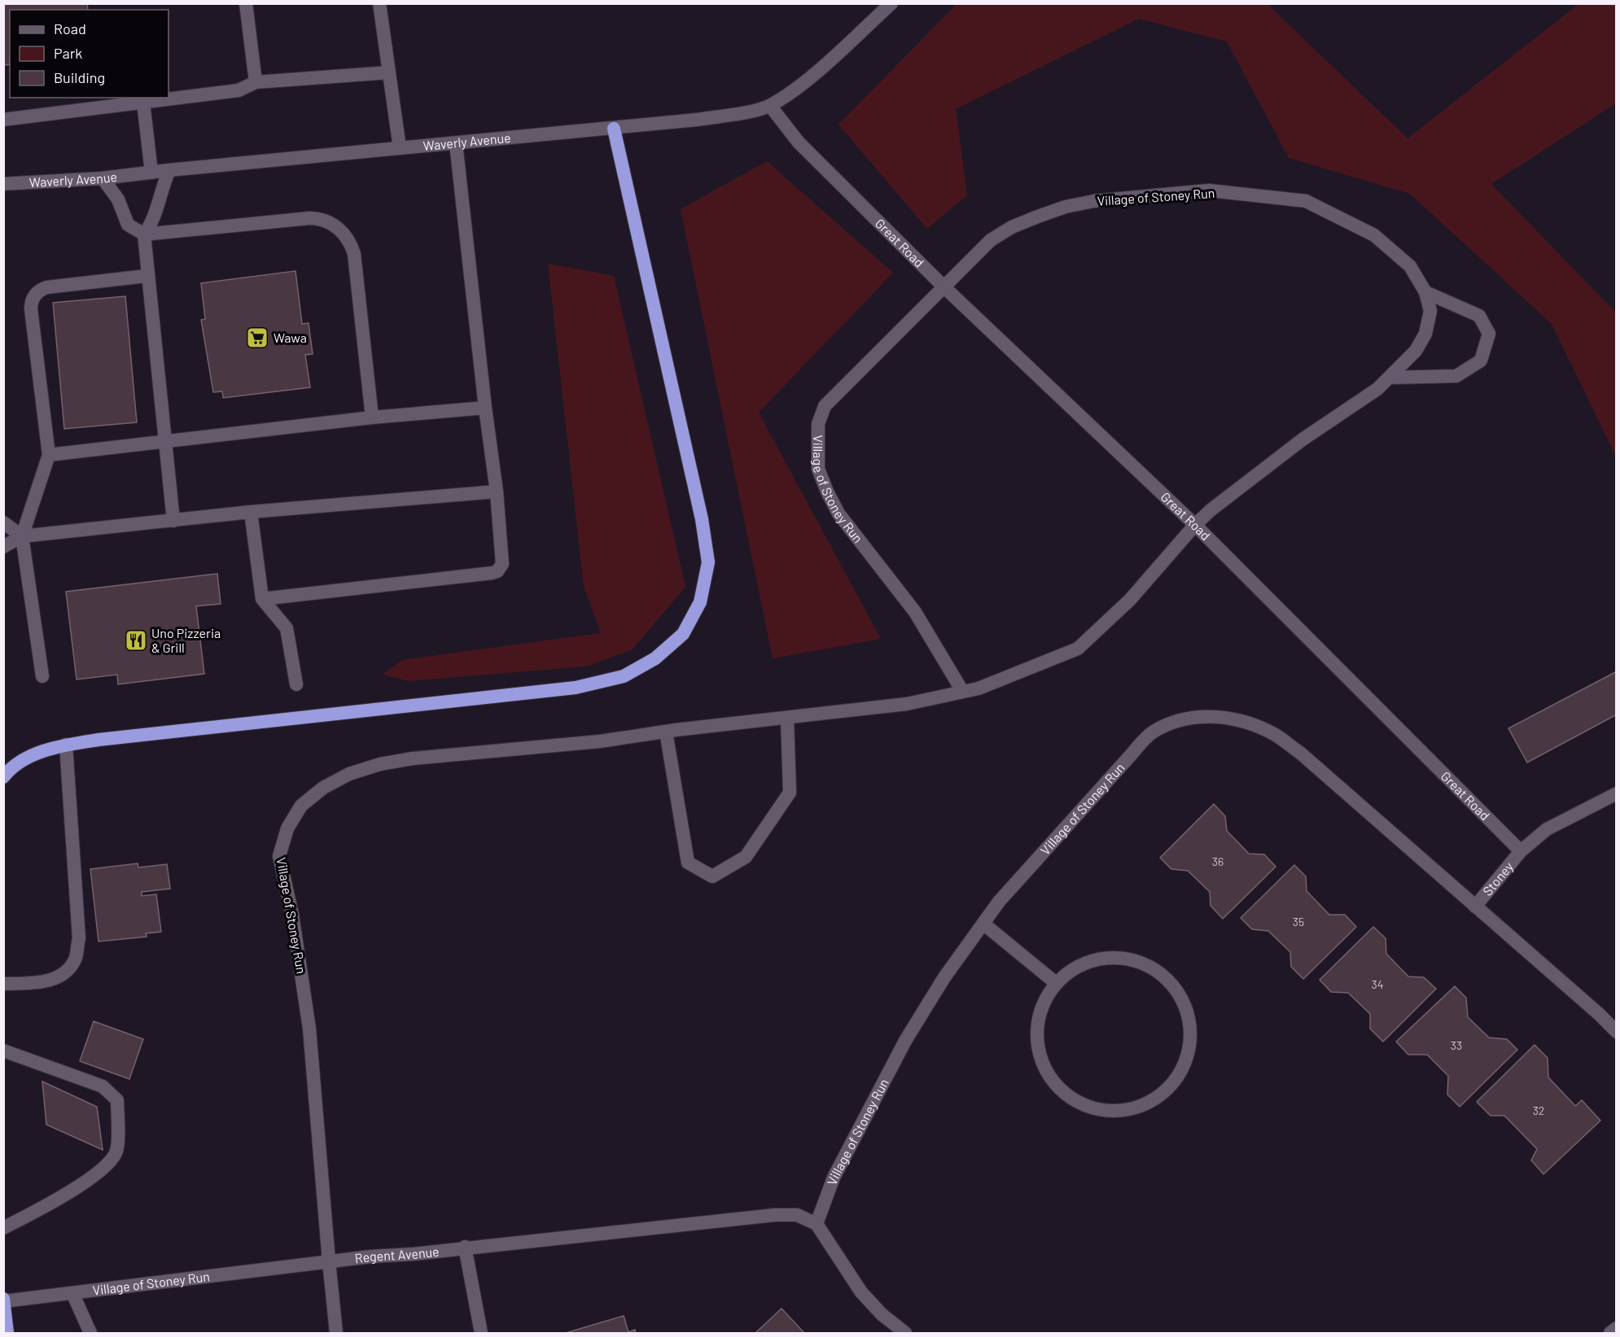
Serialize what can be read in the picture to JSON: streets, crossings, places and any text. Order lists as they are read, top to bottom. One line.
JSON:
{"streets":{"street":["Waverly Avenue","Village of Stoney Run","Great Road","Stoney","Regent Avenue"]},"crossings":[["Waverly Avenue","Great Road"],["Village of Stoney Run","Great Road"],["Village of Stoney Run","Stoney"],["Village of Stoney Run","Regent Avenue"],["Great Road","Stoney"]],"places":{"supermarket":["Wawa"],"restaurant":["Uno Pizzeria & Grill"]},"house_numbers":["36","35","34","33","32"],"legend":["Road","Park","Building"]}
